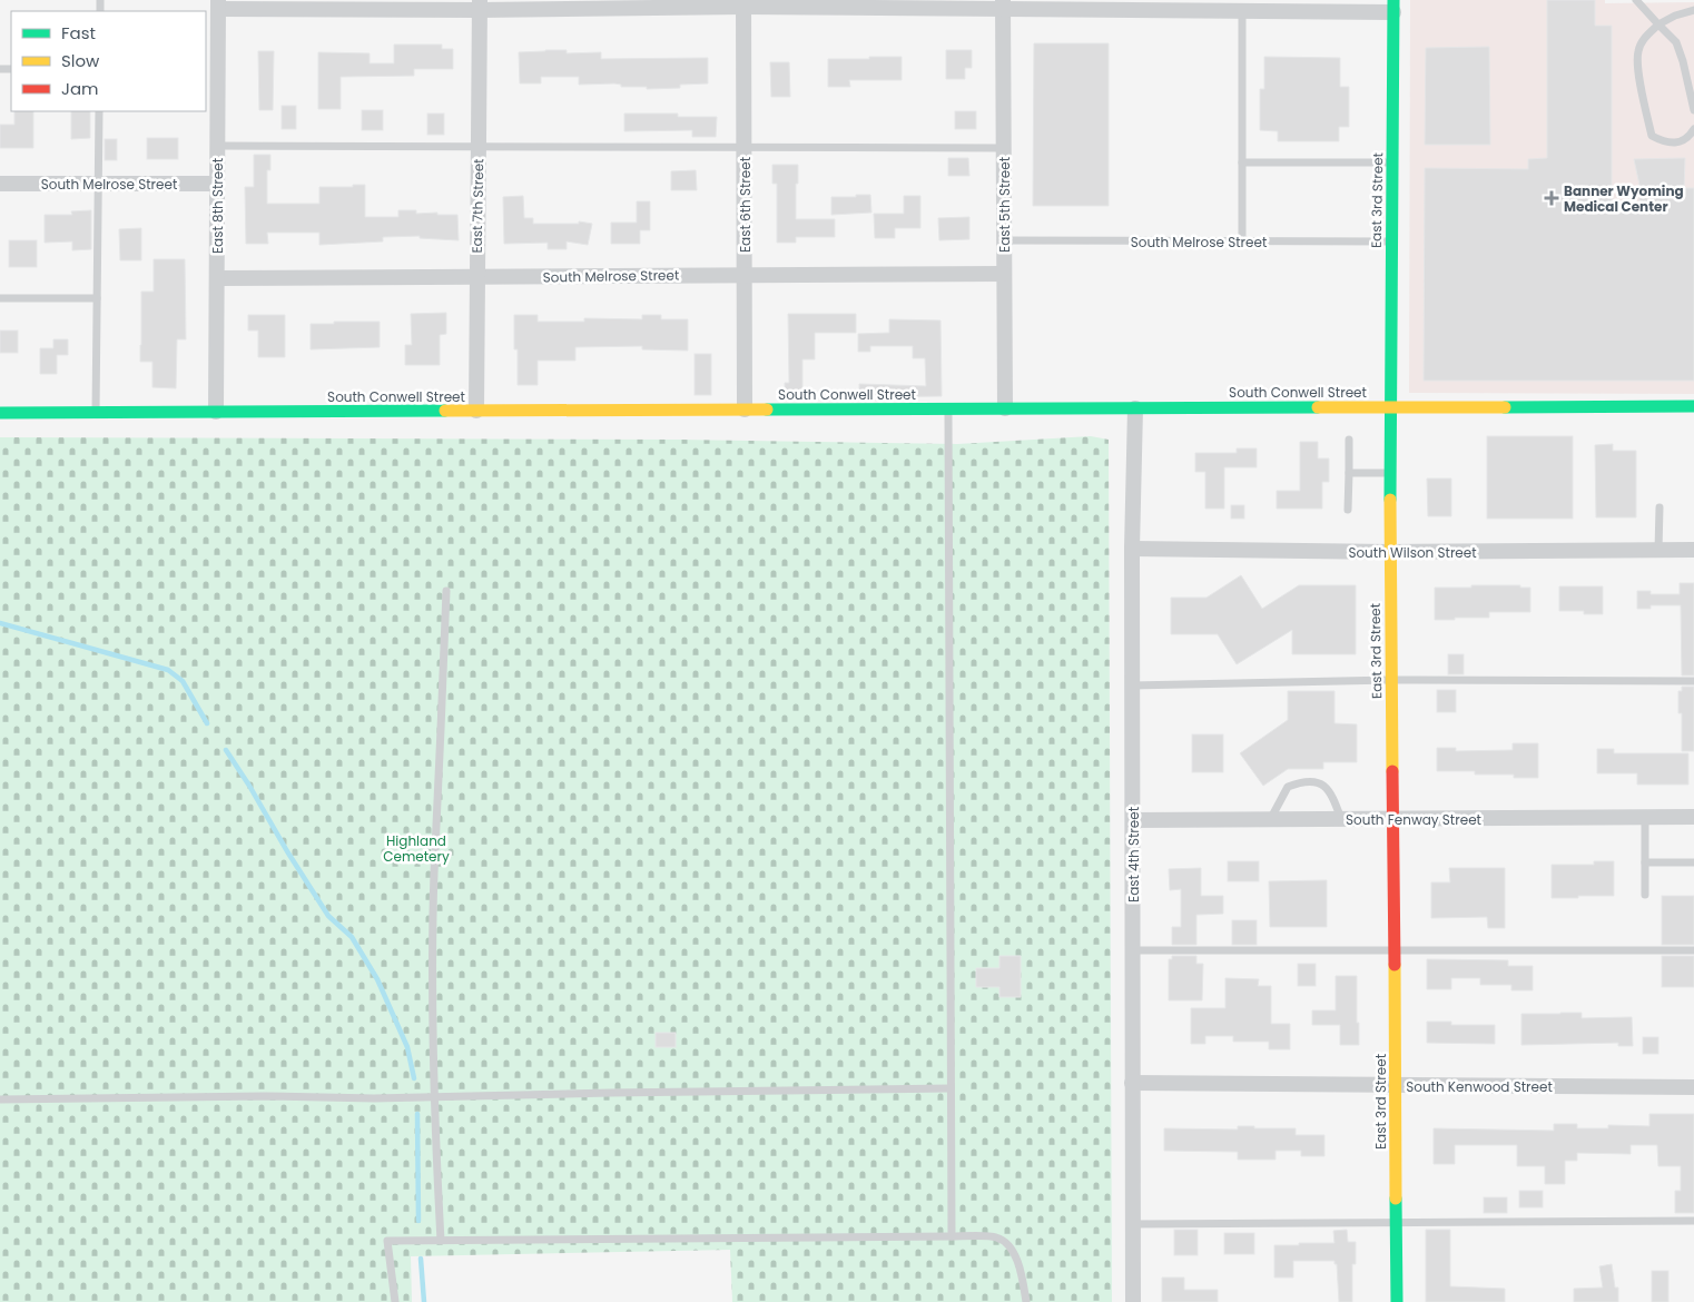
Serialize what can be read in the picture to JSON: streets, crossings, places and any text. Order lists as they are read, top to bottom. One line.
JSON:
{"streets":{"street":["South Melrose Street","East 3rd Street","East 6th Street","East 5th Street","East 8th Street","East 7th Street","South Conwell Street","South Wilson Street","South Fenway Street","East 4th Street","South Kenwood Street"]},"crossings":[["South Melrose Street","East 3rd Street"],["South Melrose Street","East 6th Street"],["South Melrose Street","East 5th Street"],["South Melrose Street","East 8th Street"],["South Melrose Street","East 7th Street"],["East 3rd Street","South Conwell Street"],["East 3rd Street","South Wilson Street"],["East 3rd Street","South Fenway Street"],["East 3rd Street","South Kenwood Street"],["East 6th Street","South Conwell Street"],["East 5th Street","South Conwell Street"],["East 8th Street","South Conwell Street"],["East 7th Street","South Conwell Street"],["South Conwell Street","East 4th Street"],["South Wilson Street","East 4th Street"],["South Fenway Street","East 4th Street"],["East 4th Street","South Kenwood Street"]],"parks":["Highland Cemetery"],"places":{"health":["Banner Wyoming Medical Center"]},"legend":["Fast","Slow","Jam"]}
